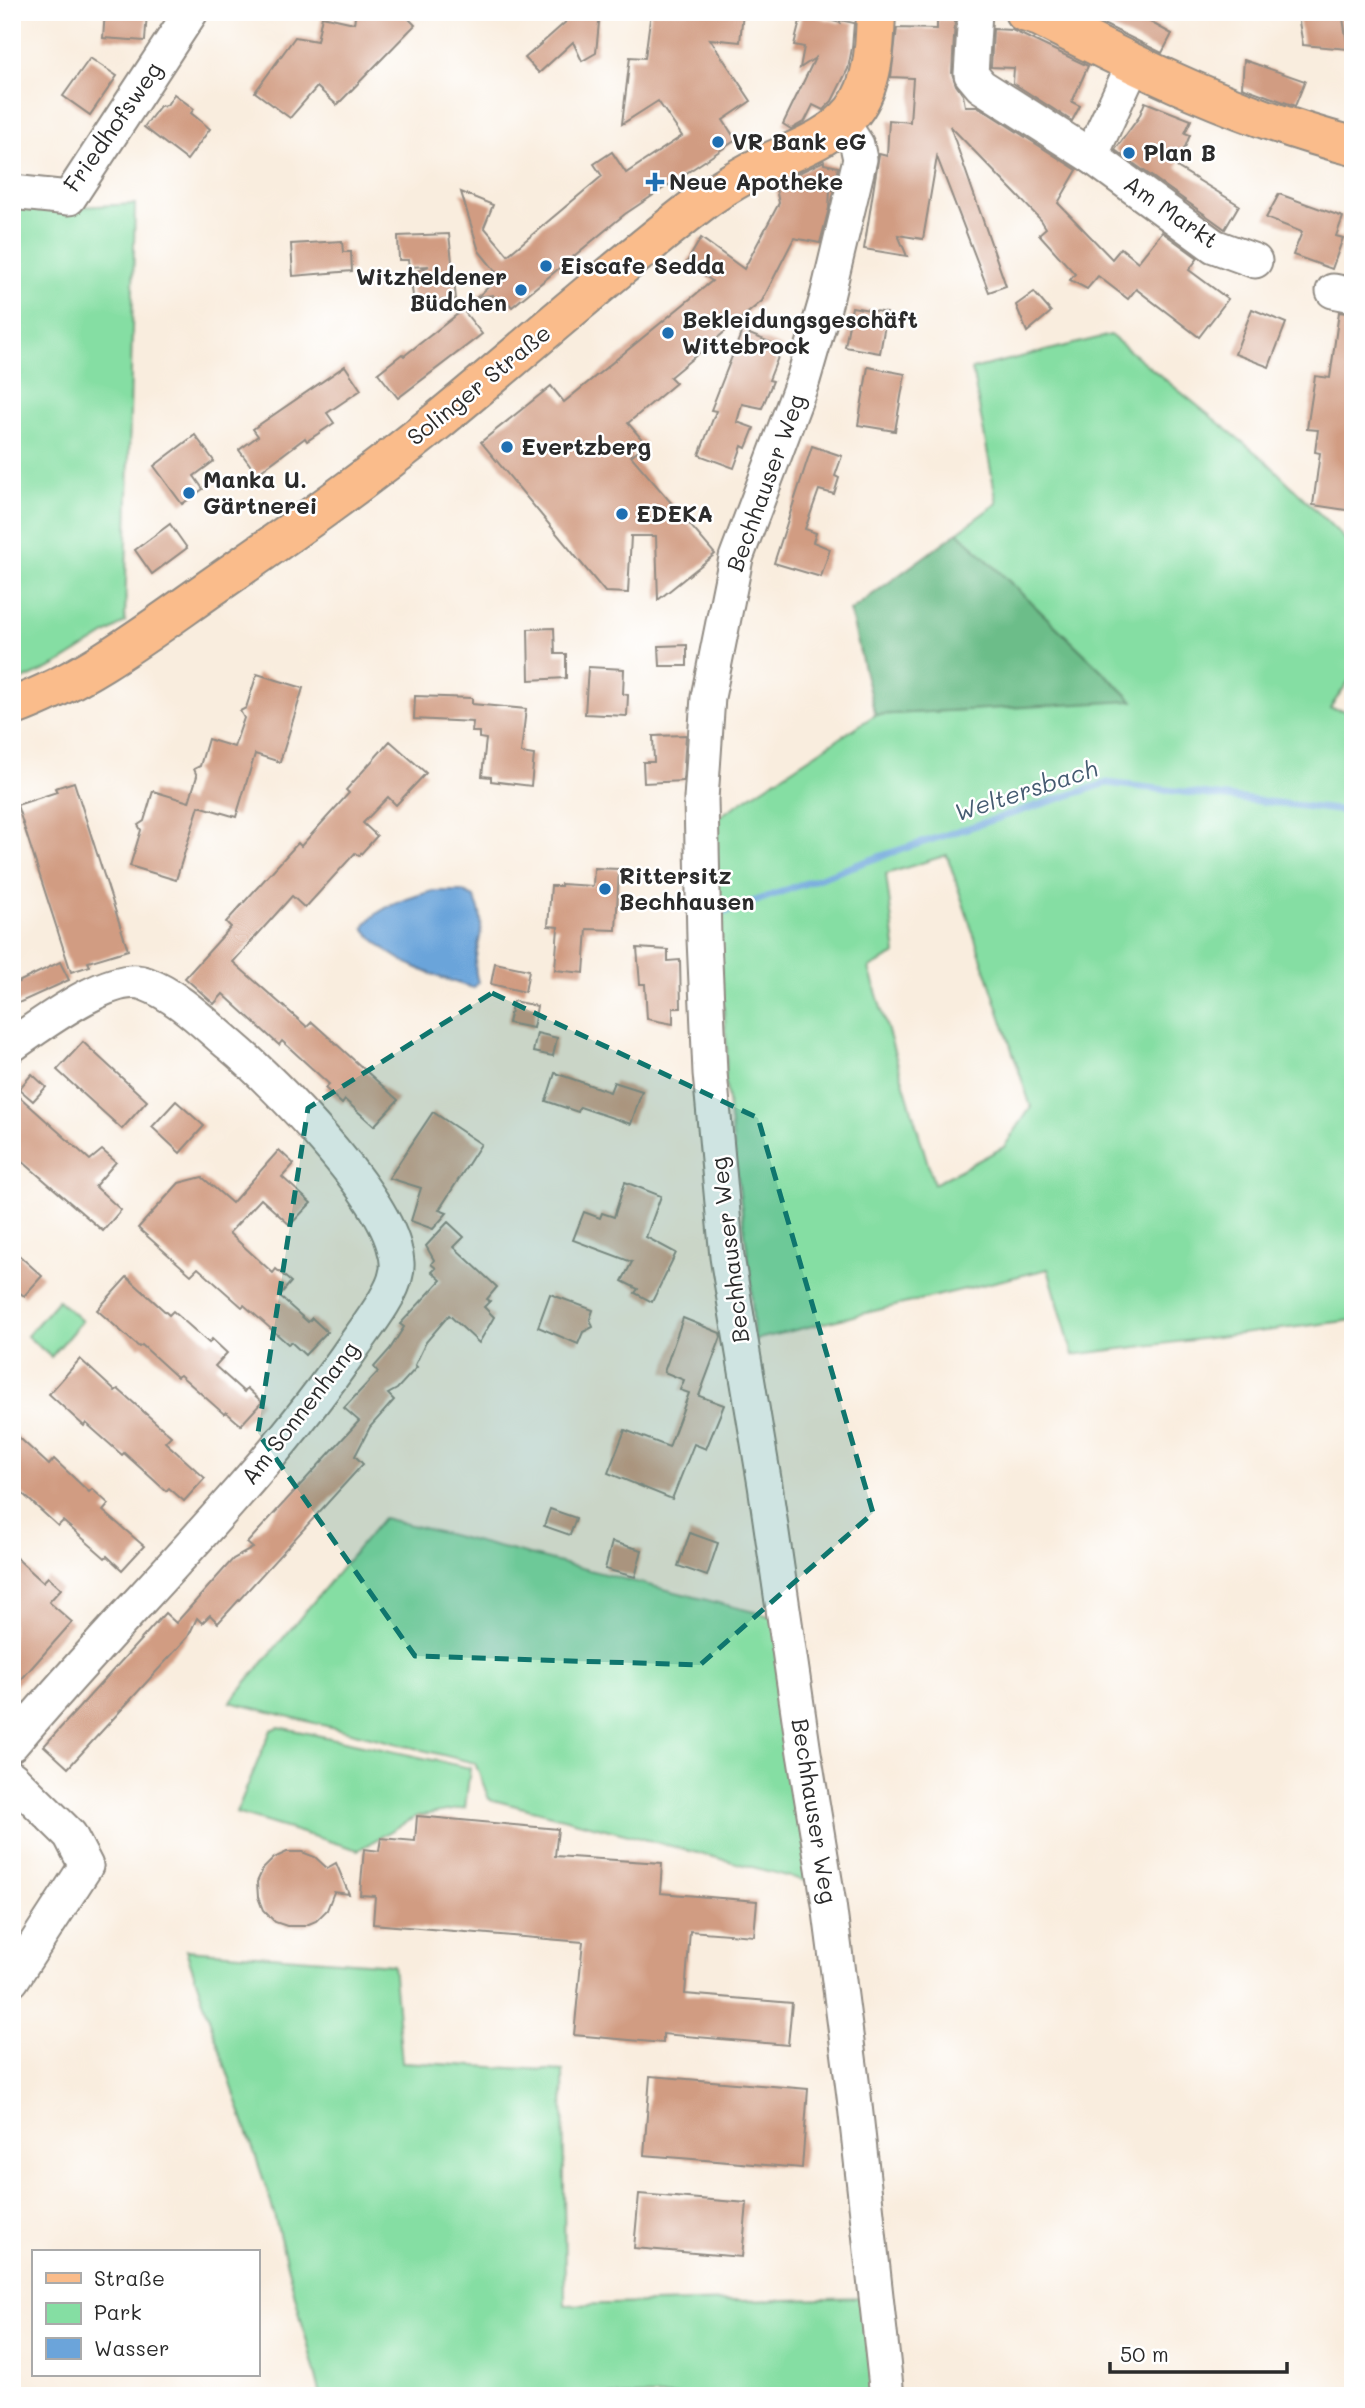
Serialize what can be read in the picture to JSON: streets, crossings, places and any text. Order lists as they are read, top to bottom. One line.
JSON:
{"streets":{"main road":["Solinger Straße"],"street":["Friedhofsweg","Am Markt","Bechhauser Weg","Am Sonnenhang"]},"crossings":[["Solinger Straße","Bechhauser Weg"]],"water":["Weltersbach"],"places":{"other":["VR Bank eG","Plan B","Eiscafe Sedda","Witzheldener Büdchen","Bekleidungsgeschäft Wittebrock","Evertzberg","Manka U. Gärtnerei","EDEKA","Rittersitz Bechhausen"],"health":["Neue Apotheke"]},"legend":["Straße","Park","Wasser"],"scale_bar":"50 m"}
